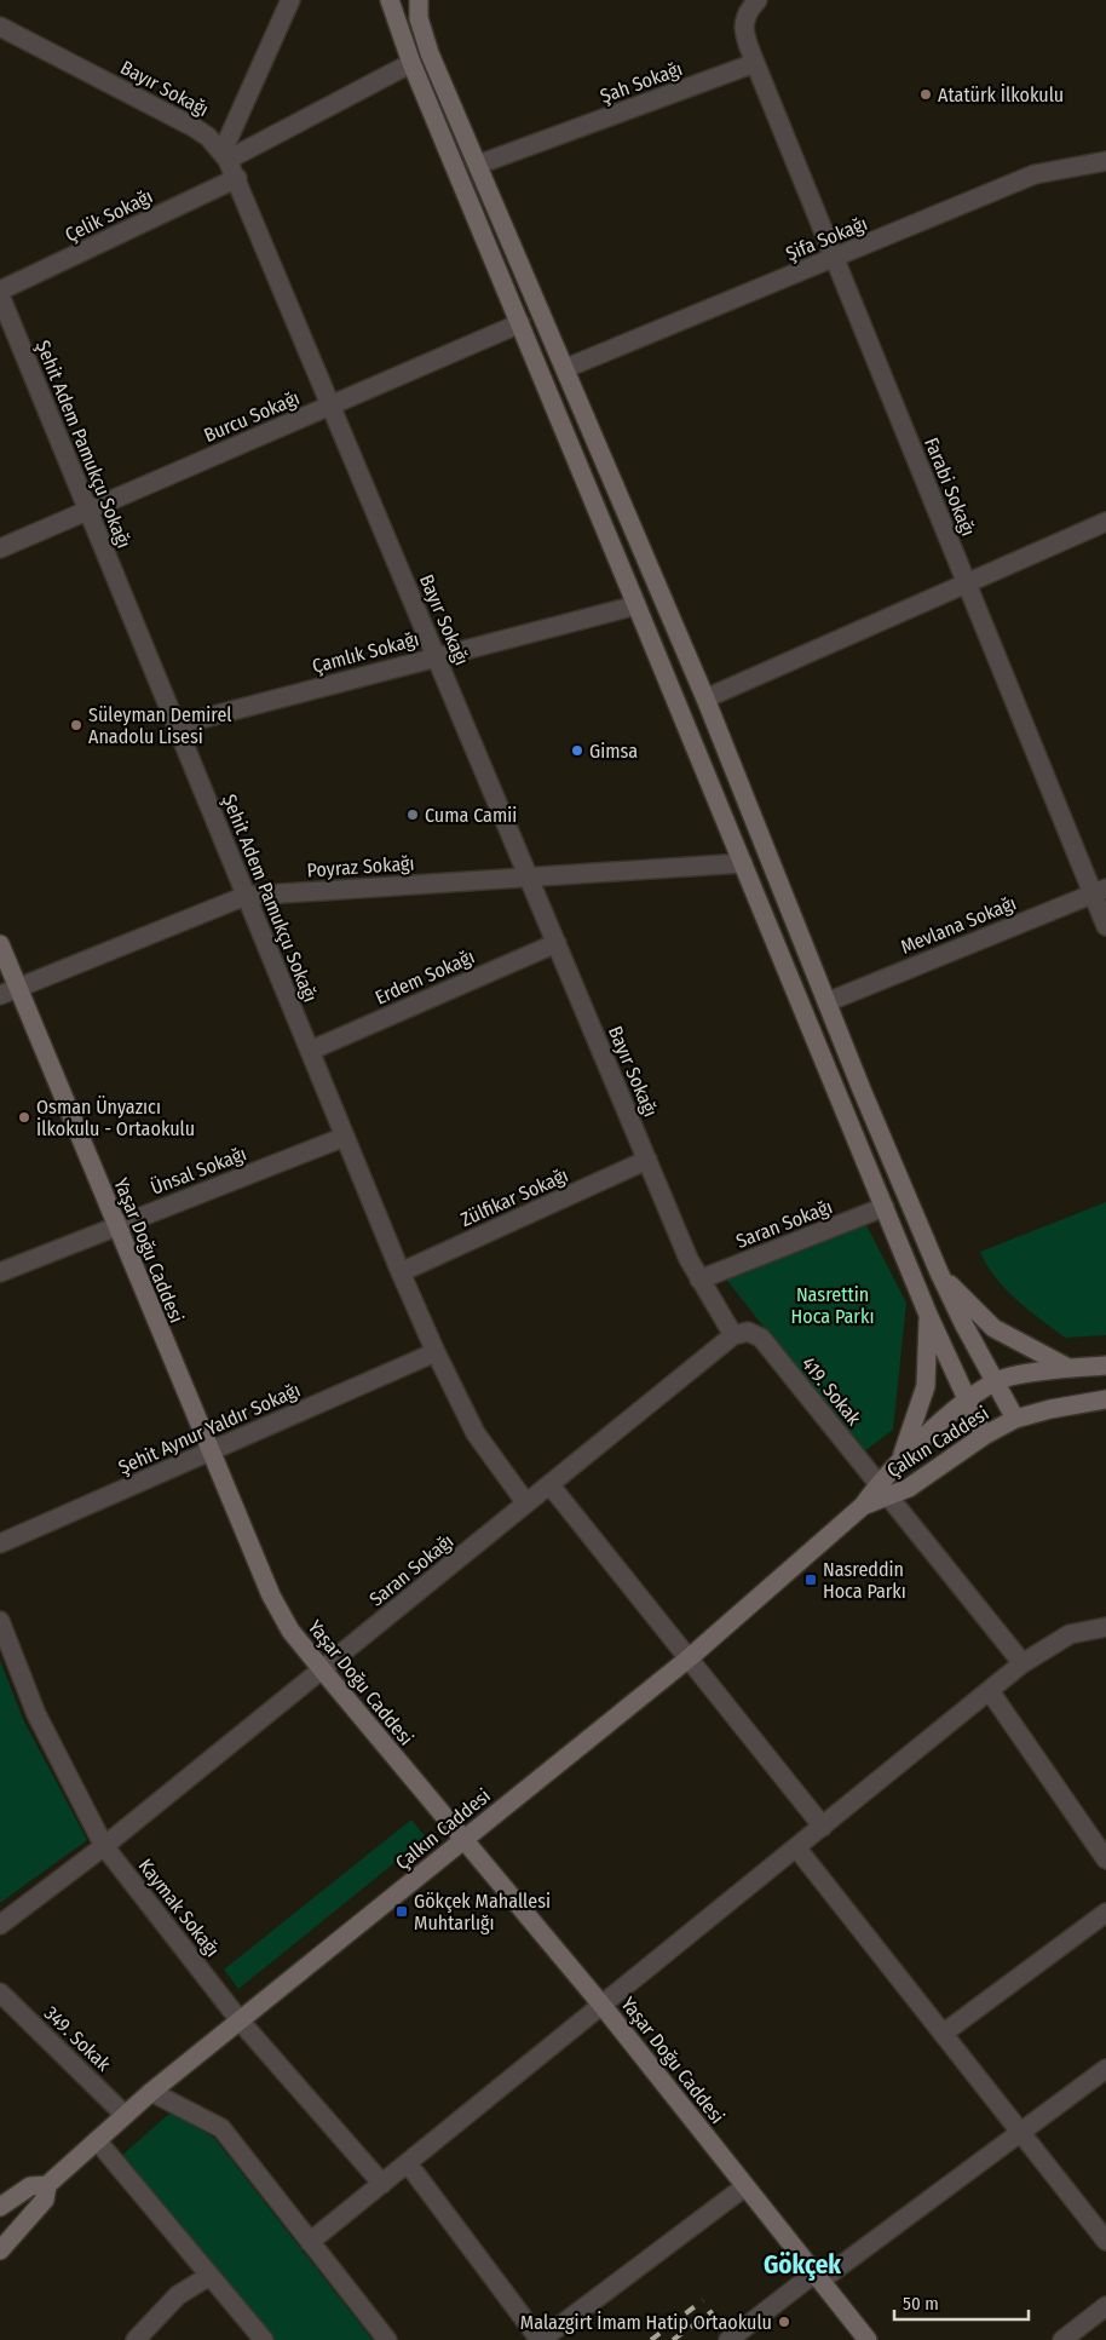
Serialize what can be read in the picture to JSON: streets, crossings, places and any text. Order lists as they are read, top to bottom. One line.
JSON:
{"streets":{"main road":["Yaşar Doğu Caddesi","Çalkın Caddesi"],"street":["Şah Sokağı","Bayır Sokağı","Çelik Sokağı","Şifa Sokağı","Burcu Sokağı","Şehit Adem Pamukçu Sokağı","Farabi Sokağı","Çamlık Sokağı","Poyraz Sokağı","Mevlana Sokağı","Erdem Sokağı","Ünsal Sokağı","Zülfikar Sokağı","Saran Sokağı","419. Sokak","Şehit Aynur Yaldır Sokağı","Kaymak Sokağı","349. Sokak"]},"crossings":[["Şah Sokağı","Farabi Sokağı"],["Bayır Sokağı","Çelik Sokağı"],["Bayır Sokağı","Burcu Sokağı"],["Bayır Sokağı","Çamlık Sokağı"],["Bayır Sokağı","Poyraz Sokağı"],["Bayır Sokağı","Erdem Sokağı"],["Bayır Sokağı","Zülfikar Sokağı"],["Bayır Sokağı","Saran Sokağı"],["Bayır Sokağı","419. Sokak"],["Çelik Sokağı","Şehit Adem Pamukçu Sokağı"],["Şifa Sokağı","Farabi Sokağı"],["Burcu Sokağı","Şehit Adem Pamukçu Sokağı"],["Şehit Adem Pamukçu Sokağı","Çamlık Sokağı"],["Şehit Adem Pamukçu Sokağı","Poyraz Sokağı"],["Şehit Adem Pamukçu Sokağı","Erdem Sokağı"],["Şehit Adem Pamukçu Sokağı","Ünsal Sokağı"],["Şehit Adem Pamukçu Sokağı","Zülfikar Sokağı"],["Şehit Adem Pamukçu Sokağı","Saran Sokağı"],["Şehit Adem Pamukçu Sokağı","Şehit Aynur Yaldır Sokağı"],["Farabi Sokağı","Mevlana Sokağı"],["Poyraz Sokağı","Yaşar Doğu Caddesi"],["Ünsal Sokağı","Yaşar Doğu Caddesi"],["Saran Sokağı","Yaşar Doğu Caddesi"],["Saran Sokağı","419. Sokak"],["Saran Sokağı","Kaymak Sokağı"],["Yaşar Doğu Caddesi","Şehit Aynur Yaldır Sokağı"],["Yaşar Doğu Caddesi","Çalkın Caddesi"],["419. Sokak","Çalkın Caddesi"],["Çalkın Caddesi","Kaymak Sokağı"],["Çalkın Caddesi","349. Sokak"]],"districts":["Gökçek"],"parks":["Nasrettin Hoca Parkı"],"places":{"other":["Atatürk İlkokulu","Süleyman Demirel Anadolu Lisesi","Gimsa","Cuma Camii","Osman Ünyazıcı İlkokulu - Ortaokulu","Malazgirt İmam Hatip Ortaokulu"],"transit":["Nasreddin Hoca Parkı","Gökçek Mahallesi Muhtarlığı"]},"scale_bar":"50 m"}
